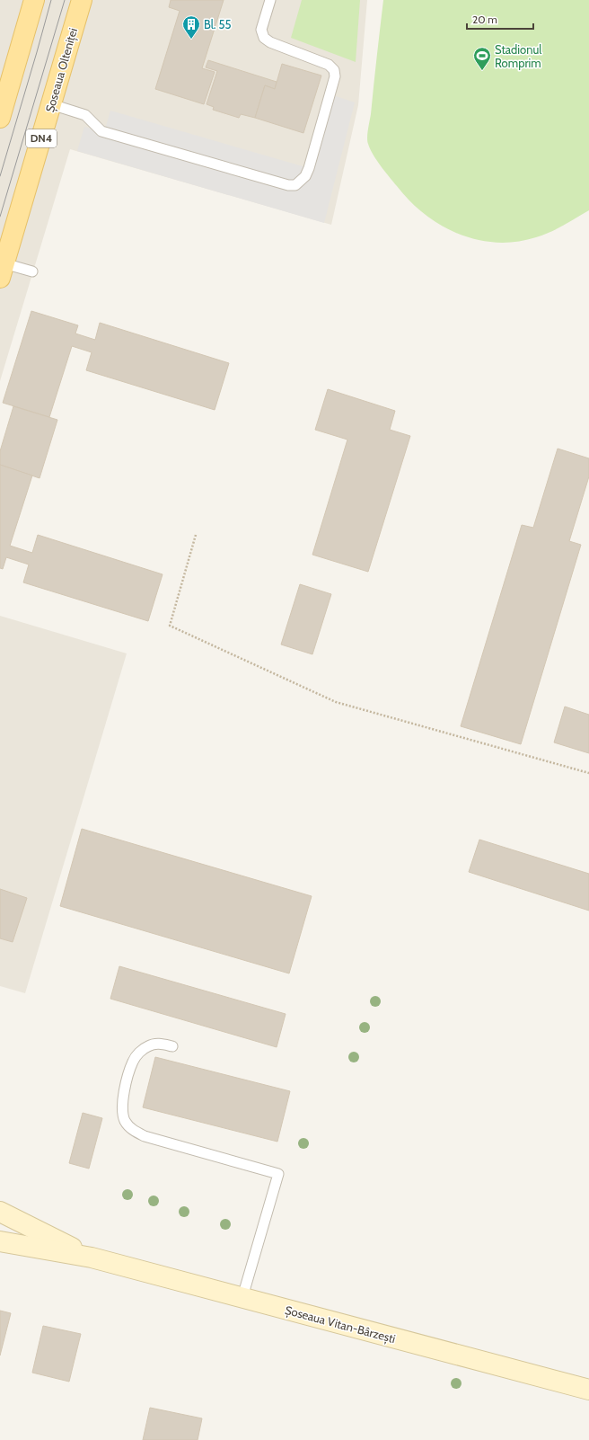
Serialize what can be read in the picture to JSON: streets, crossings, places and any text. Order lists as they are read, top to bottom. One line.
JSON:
{"streets":{"main road":["Șoseaua Olteniței","DN4","Șoseaua Vitan-Bârzești"]},"places":{"building":["Bl. 55"],"sports":["Stadionul Romprim"]},"scale_bar":"20 m"}
